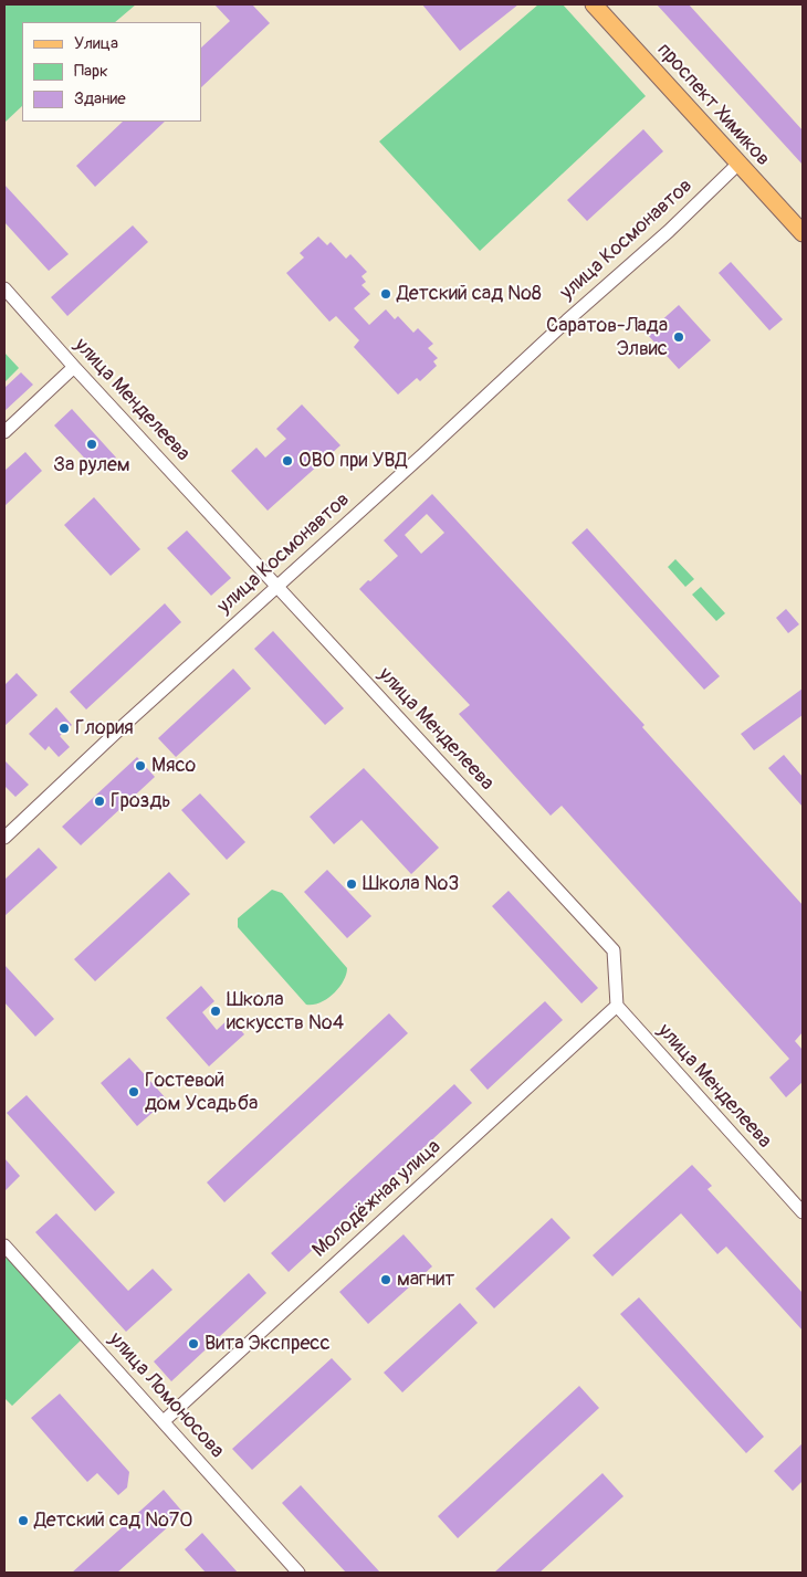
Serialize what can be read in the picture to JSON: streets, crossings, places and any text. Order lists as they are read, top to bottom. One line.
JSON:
{"streets":{"main road":["проспект Химиков"],"street":["улица Космонавтов","улица Менделеева","Молодёжная улица","улица Ломоносова"]},"crossings":[["проспект Химиков","улица Космонавтов"],["улица Космонавтов","улица Менделеева"],["улица Менделеева","Молодёжная улица"],["Молодёжная улица","улица Ломоносова"]],"places":["Детский сад №8","Саратов-Лада Элвис","За рулем","ОВО при УВД","Глория","Мясо","Гроздь","Школа №3","Школа искусств №4","Гостевой дом Усадьба","магнит","Вита Экспресс","Детский сад №70"],"legend":["Улица","Парк","Здание"]}
